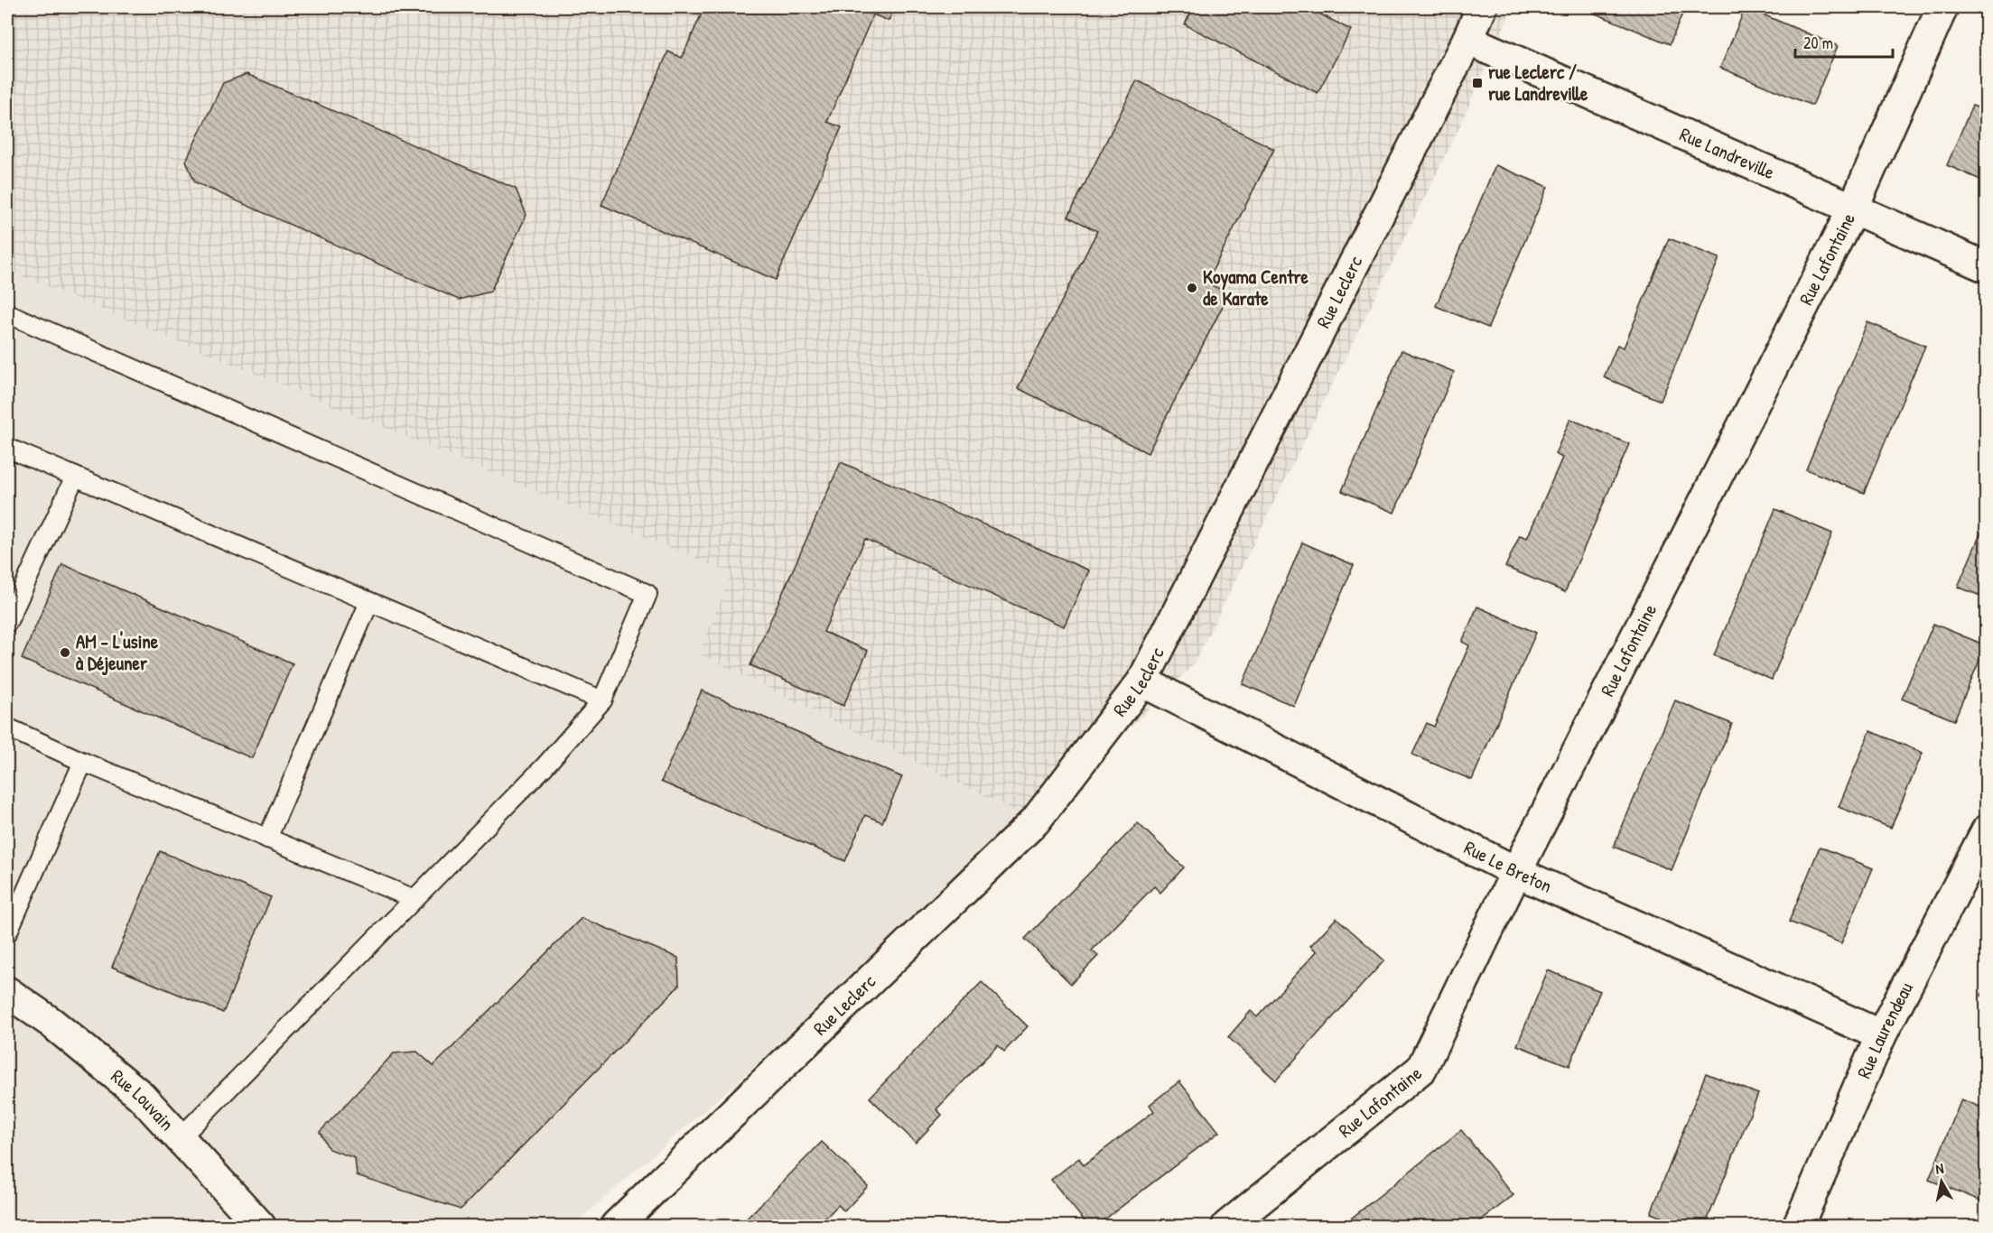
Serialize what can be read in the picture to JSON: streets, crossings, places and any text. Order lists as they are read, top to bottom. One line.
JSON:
{"streets":{"street":["Rue Landreville","Rue Lafontaine","Rue Leclerc","Rue Le Breton","Rue Laurendeau","Rue Louvain"]},"crossings":[["Rue Landreville","Rue Lafontaine"],["Rue Landreville","Rue Leclerc"],["Rue Lafontaine","Rue Le Breton"],["Rue Leclerc","Rue Le Breton"],["Rue Le Breton","Rue Laurendeau"]],"places":{"transit":["rue Leclerc / rue Landreville"],"other":["Koyama Centre de Karate","AM - L'usine à Déjeuner"]},"scale_bar":"20 m","north":"top"}
